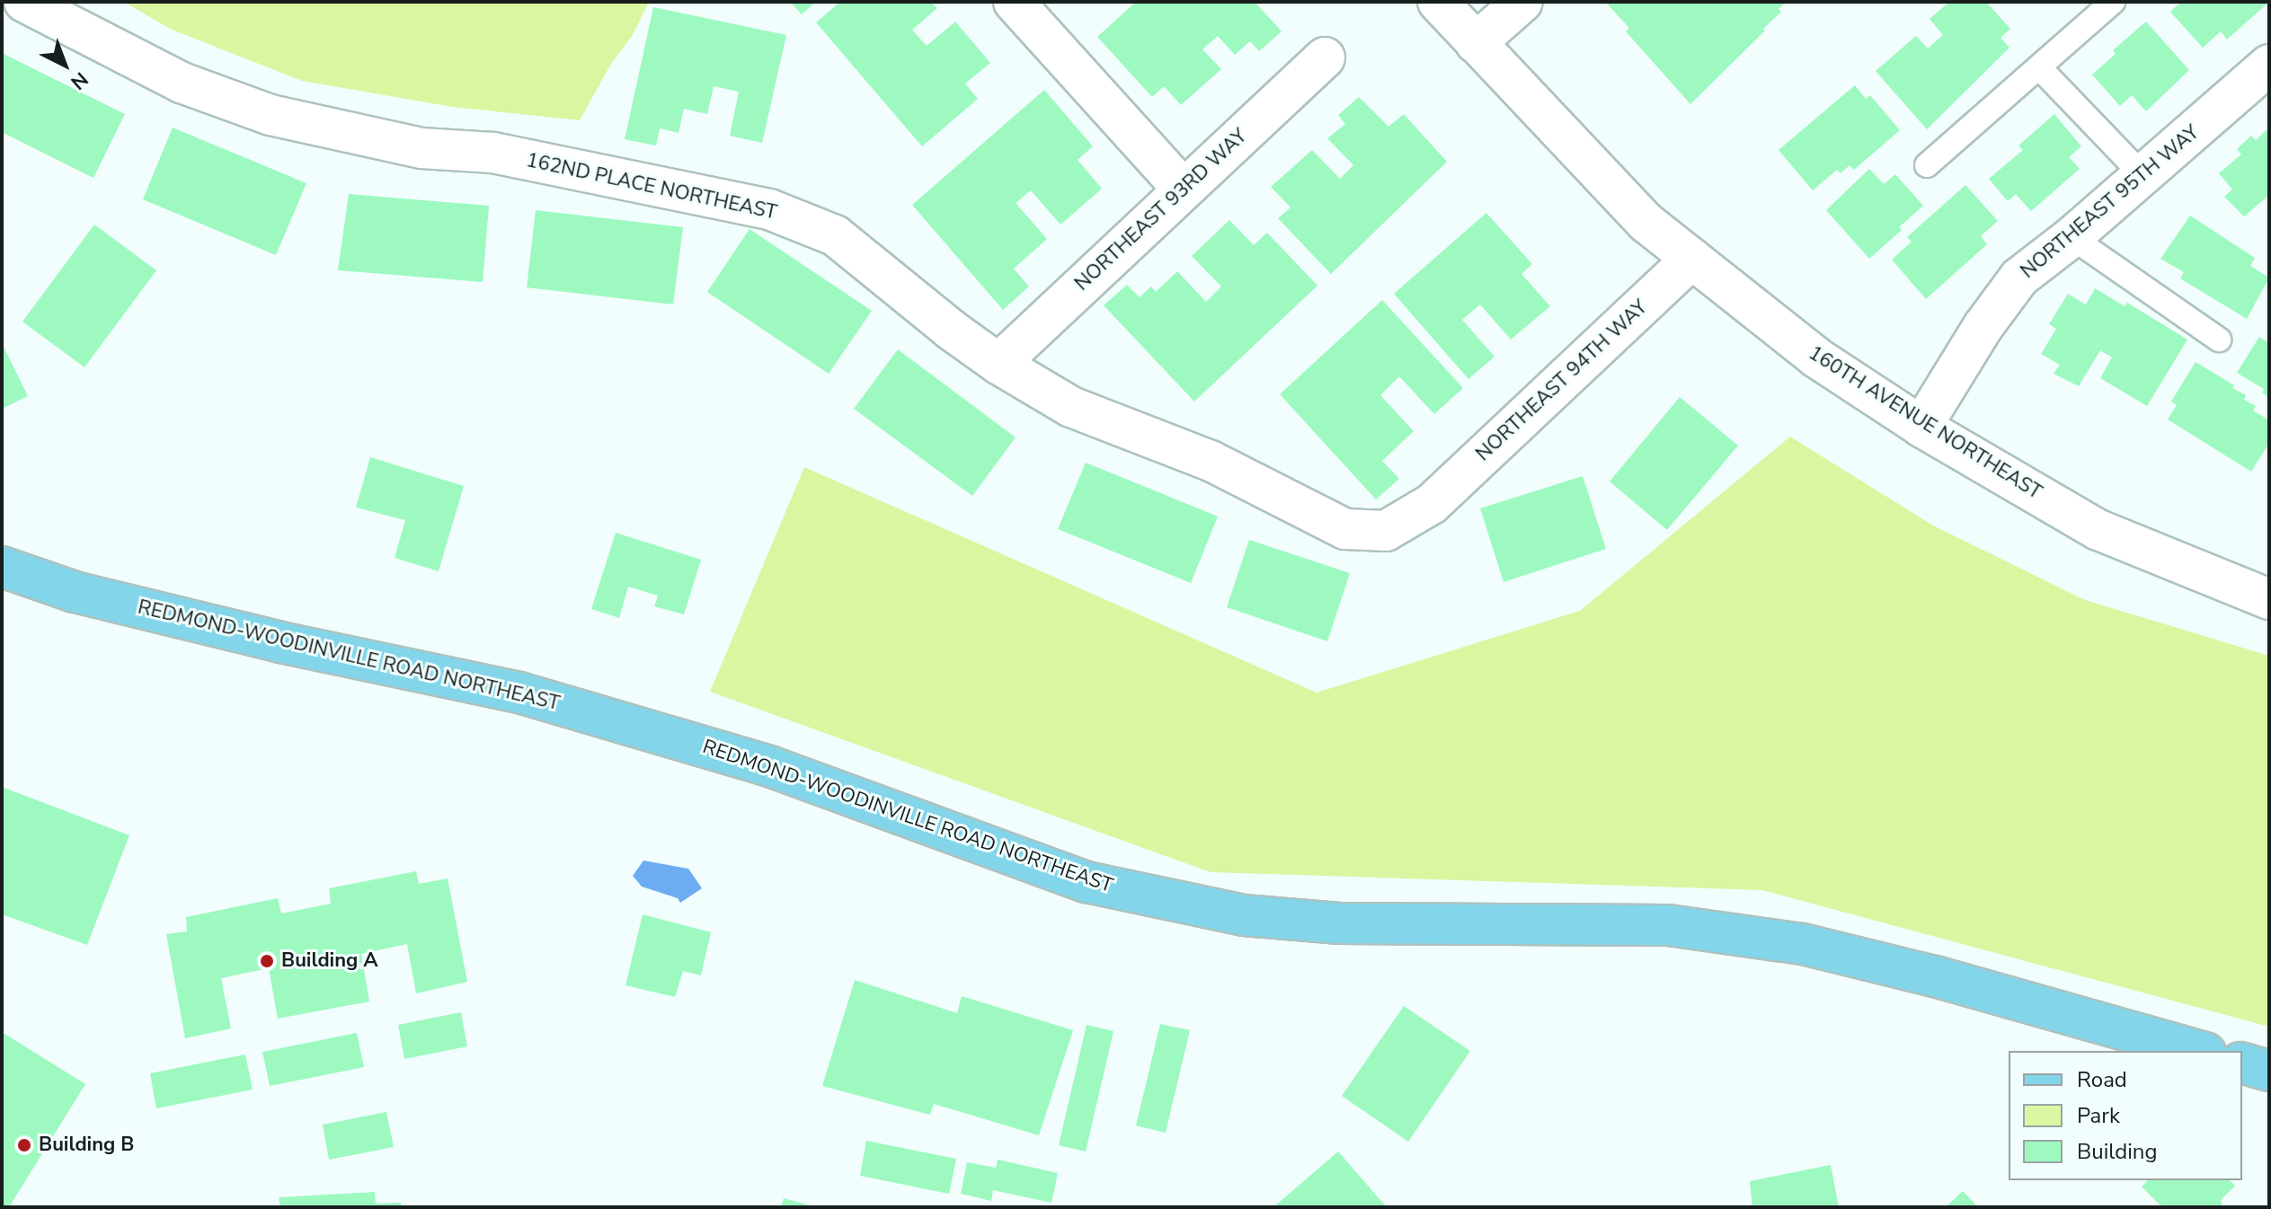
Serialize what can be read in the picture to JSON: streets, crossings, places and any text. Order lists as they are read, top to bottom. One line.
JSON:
{"streets":{"main road":["REDMOND-WOODINVILLE ROAD NORTHEAST"],"street":["162ND PLACE NORTHEAST","NORTHEAST 95TH WAY","NORTHEAST 93RD WAY","NORTHEAST 94TH WAY","160TH AVENUE NORTHEAST"]},"crossings":[["162ND PLACE NORTHEAST","NORTHEAST 93RD WAY"],["162ND PLACE NORTHEAST","NORTHEAST 94TH WAY"],["NORTHEAST 95TH WAY","160TH AVENUE NORTHEAST"],["NORTHEAST 94TH WAY","160TH AVENUE NORTHEAST"]],"places":["Building A","Building B"],"legend":["Road","Park","Building"],"north":"bottom right"}
